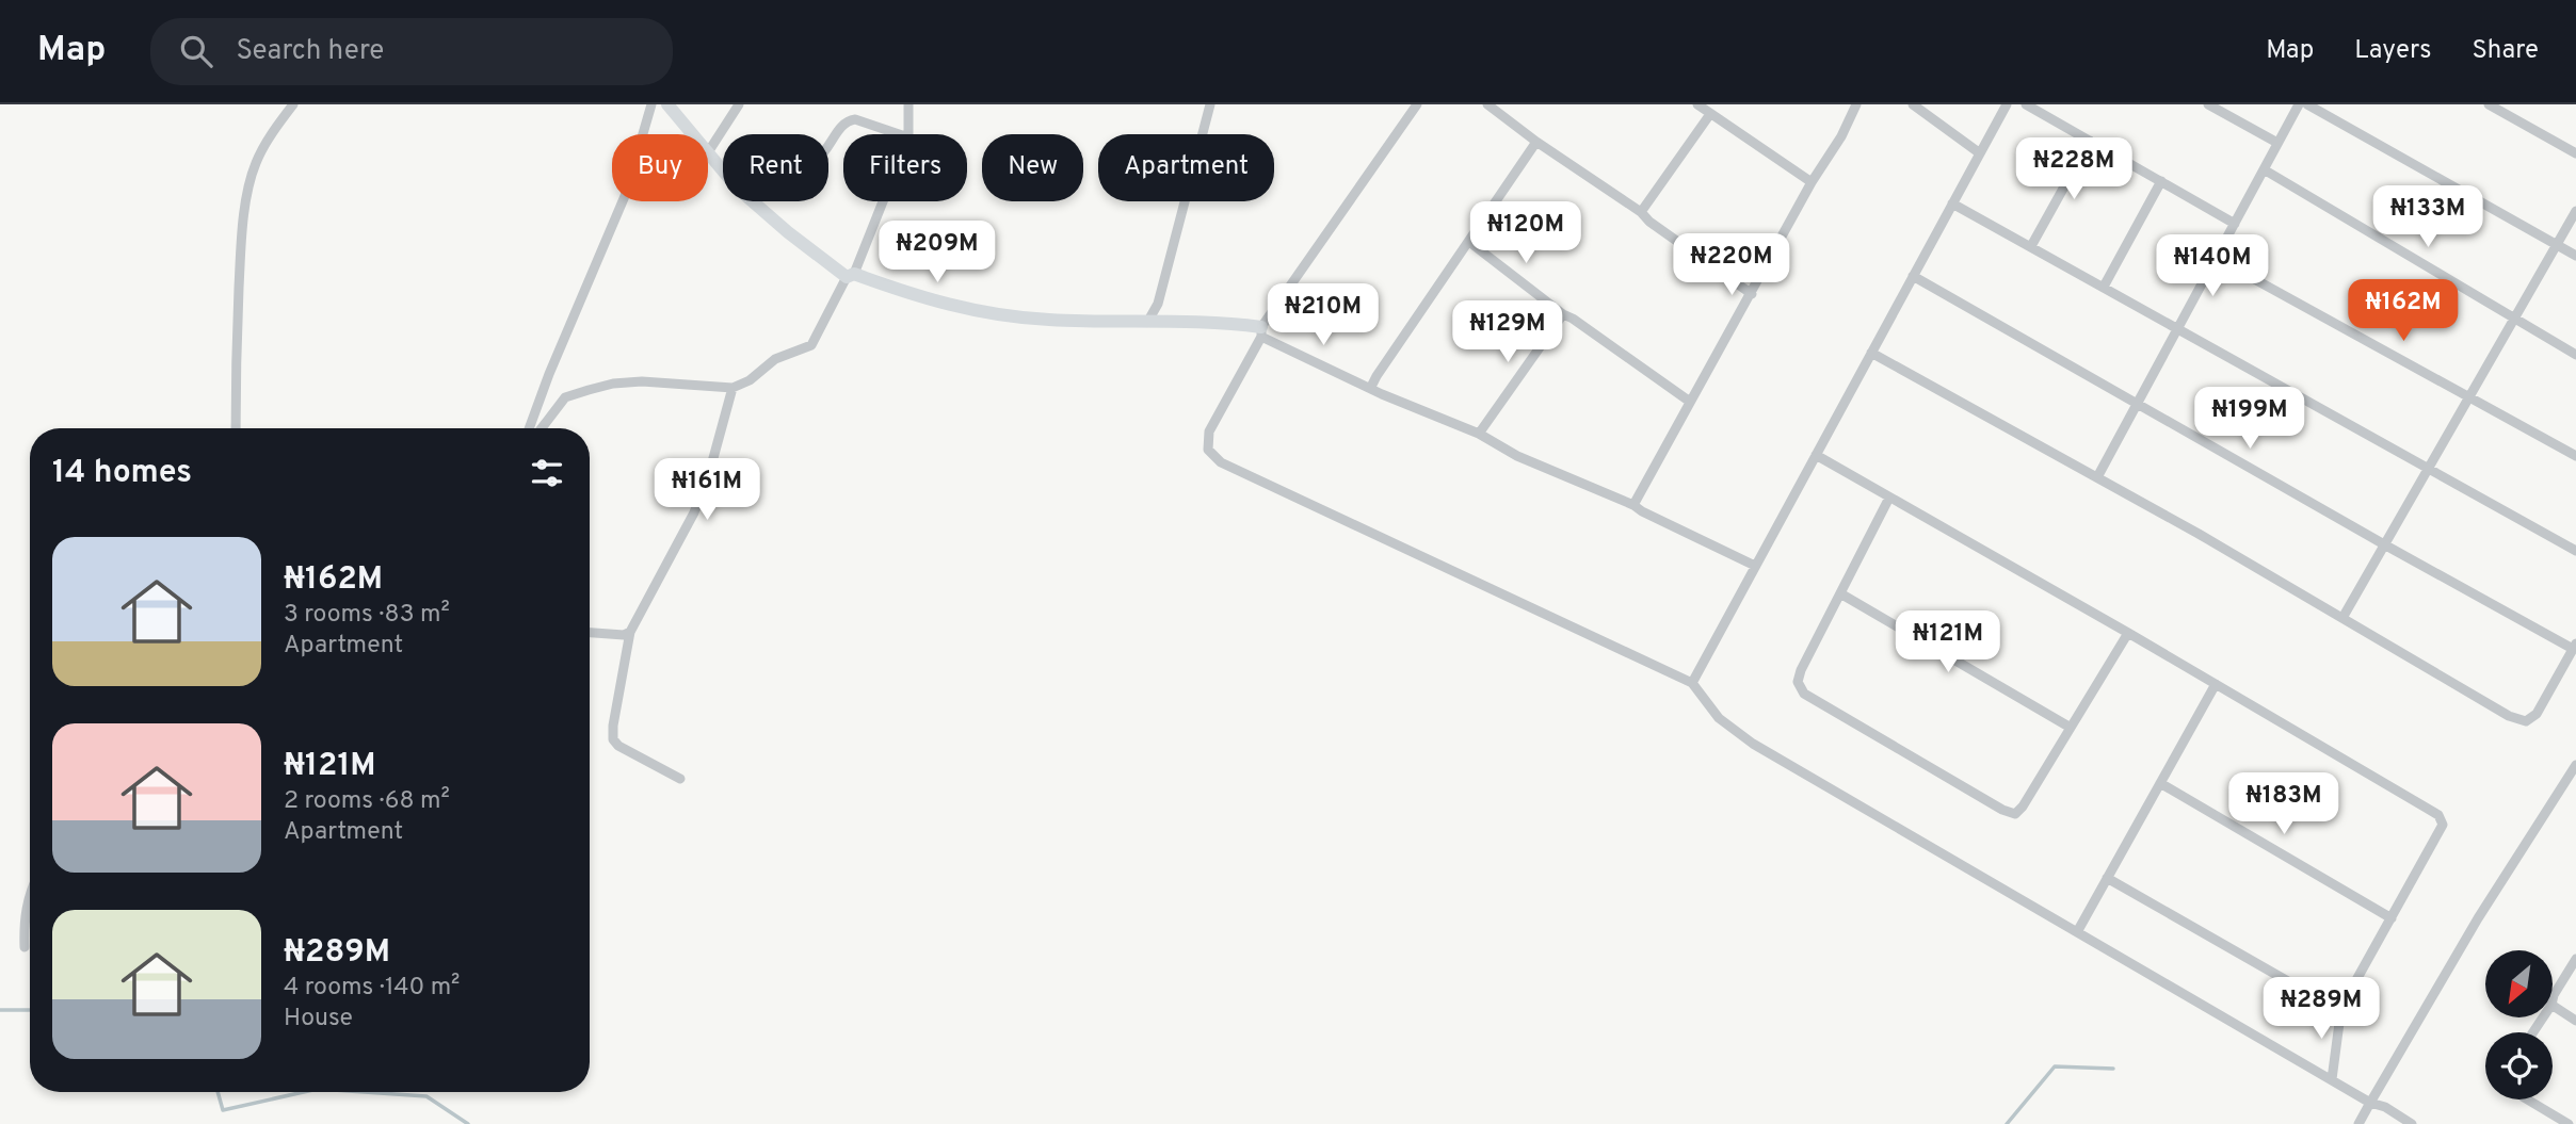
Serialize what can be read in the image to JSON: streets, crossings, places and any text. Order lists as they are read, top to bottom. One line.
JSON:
{"north":"bottom left","page":{"header":"Map","search":"Search here","nav":["Map","Layers","Share"],"chip":["Buy","Rent","Filters","New","Apartment"],"price":["₦228M","₦133M","₦120M","₦209M","₦220M","₦140M","₦162M","₦210M","₦129M","₦199M","₦161M","₦121M","₦183M","₦289M"],"heading":"14 homes","list":[{"name":"₦162M","note":"3 rooms · 83 m² · Apartment"},{"name":"₦121M","note":"2 rooms · 68 m² · Apartment"},{"name":"₦289M","note":"4 rooms · 140 m² · House"}]}}
